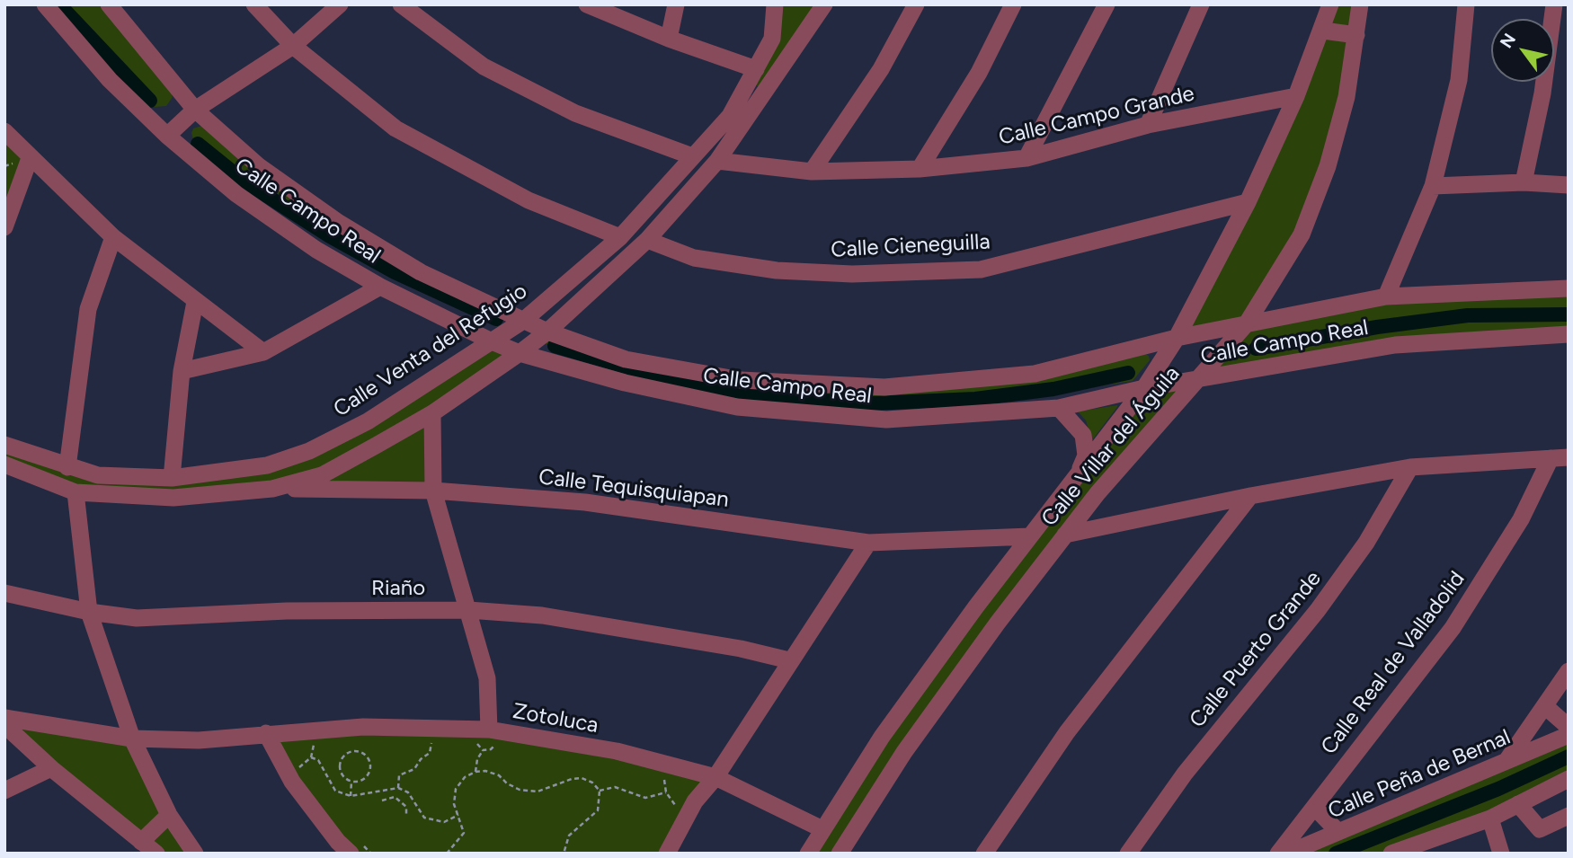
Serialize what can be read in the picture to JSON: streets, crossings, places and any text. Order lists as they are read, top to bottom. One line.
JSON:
{"streets":{"street":["Calle Campo Grande","Calle Campo Real","Calle Cieneguilla","Calle Venta del Refugio","Calle Villar del Águila","Calle Tequisquiapan","Riaño","Calle Puerto Grande","Calle Real de Valladolid","Zotoluca","Calle Peña de Bernal"]},"crossings":[["Calle Campo Grande","Calle Villar del Águila"],["Calle Campo Real","Calle Venta del Refugio"],["Calle Campo Real","Calle Villar del Águila"],["Calle Cieneguilla","Calle Villar del Águila"],["Calle Villar del Águila","Calle Tequisquiapan"],["Calle Villar del Águila","Zotoluca"]],"north":"top left"}
